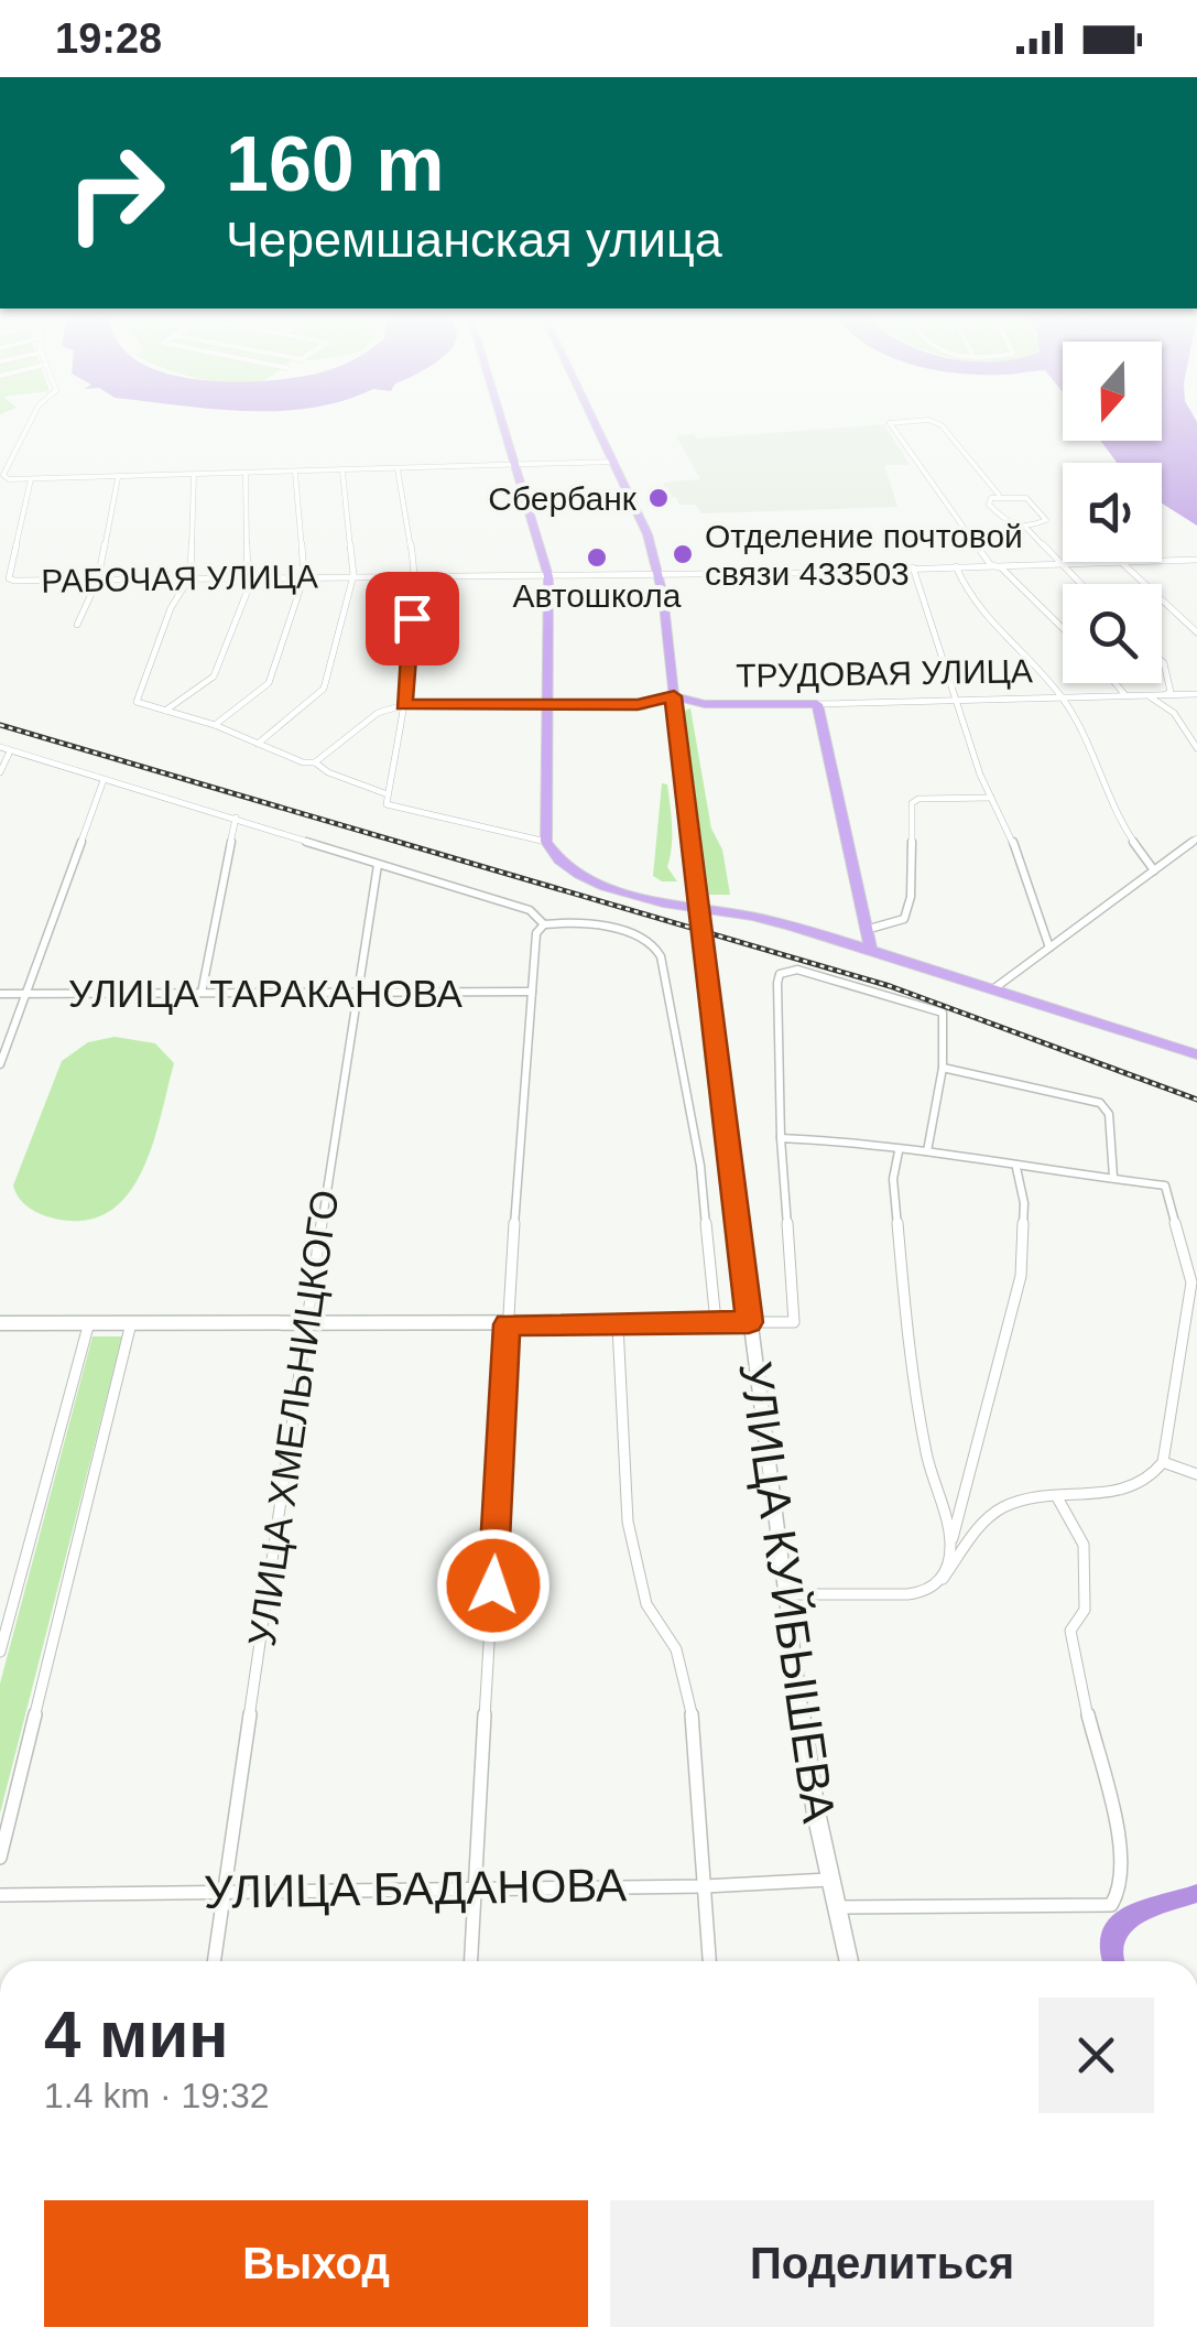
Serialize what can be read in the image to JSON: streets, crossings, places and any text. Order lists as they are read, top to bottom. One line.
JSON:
{"streets":{"highway":["ТРУДОВАЯ УЛИЦА"],"main road":["УЛИЦА КУЙБЫШЕВА"],"street":["РАБОЧАЯ УЛИЦА","УЛИЦА ТАРАКАНОВА","УЛИЦА ХМЕЛЬНИЦКОГО","УЛИЦА БАДАНОВА"]},"crossings":[["ТРУДОВАЯ УЛИЦА","УЛИЦА КУЙБЫШЕВА"],["УЛИЦА ТАРАКАНОВА","УЛИЦА ХМЕЛЬНИЦКОГО"],["УЛИЦА ХМЕЛЬНИЦКОГО","УЛИЦА БАДАНОВА"],["УЛИЦА КУЙБЫШЕВА","УЛИЦА БАДАНОВА"]],"places":["Сбербанк","Отделение почтовой связи 433503","Автошкола"],"north":"bottom","page":{"status":"19:28","turn":["160 m","Черемшанская улица"],"heading":["4 мин","1.4 km · 19:32"],"buttons":["Выход","Поделиться"]}}
